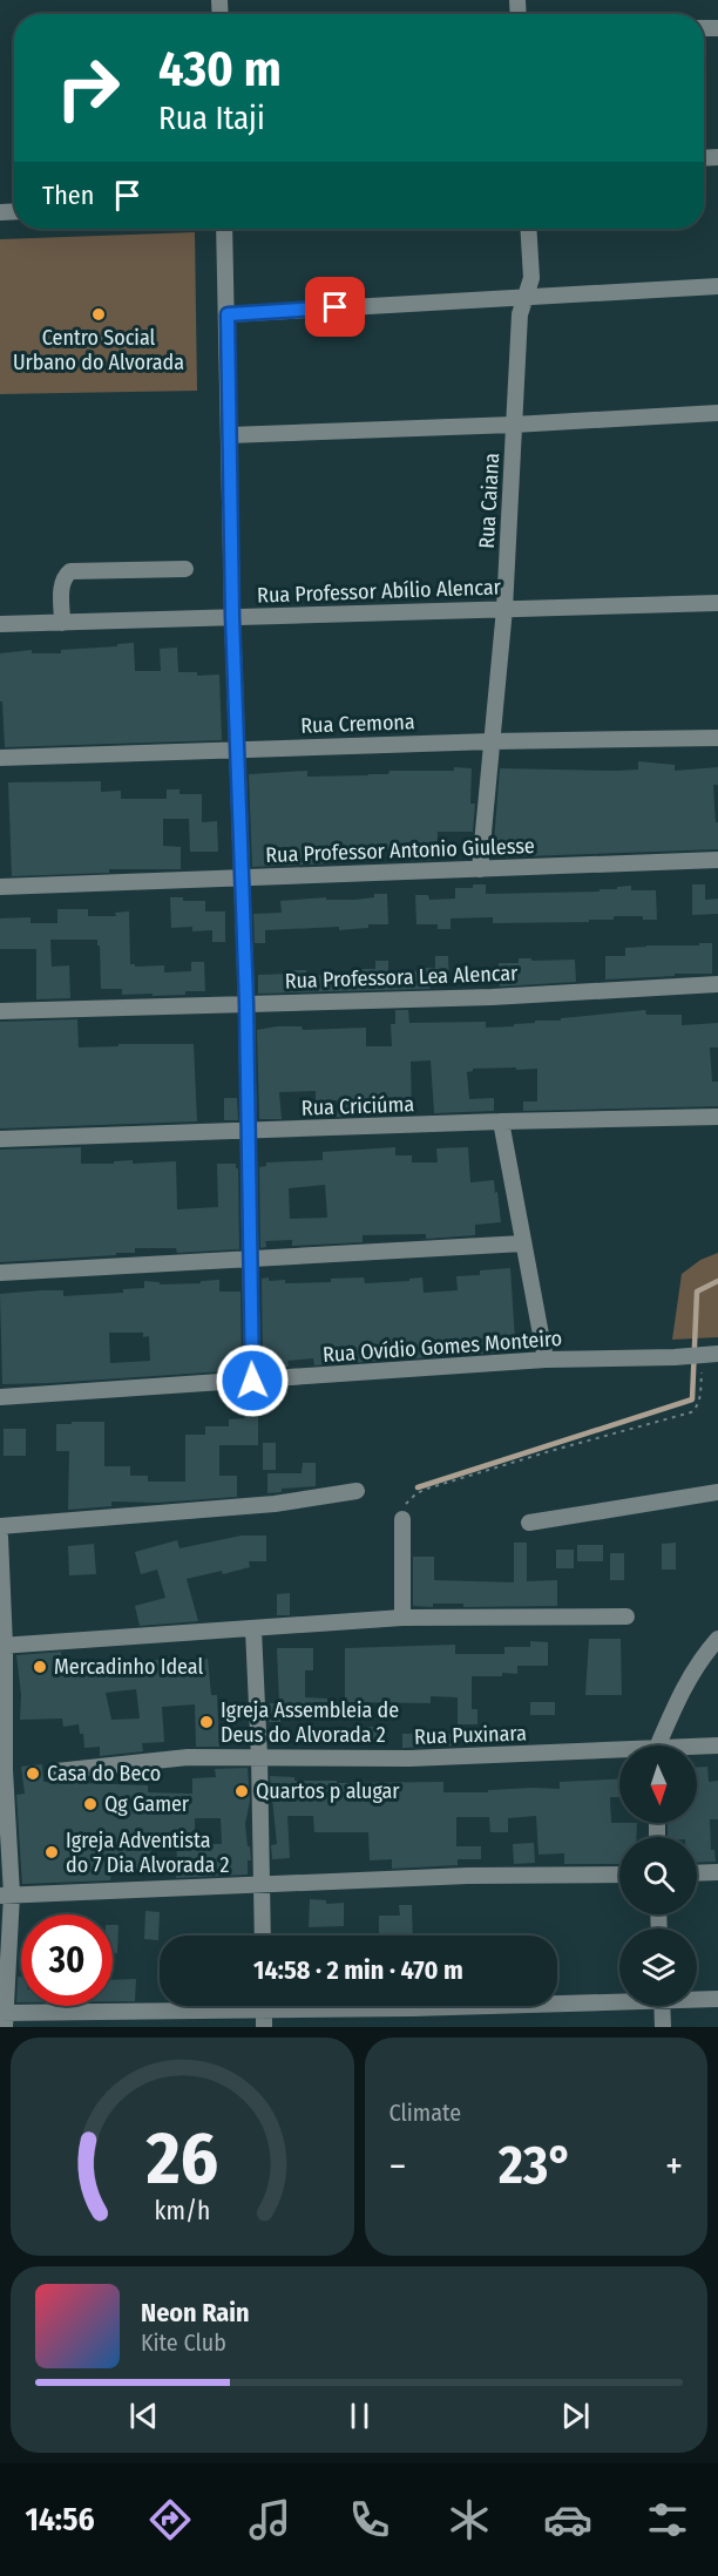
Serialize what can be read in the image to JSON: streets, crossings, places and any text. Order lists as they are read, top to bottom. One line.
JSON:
{"streets":{"street":["Rua Caiana","Rua Professor Abílio Alencar","Rua Cremona","Rua Professor Antonio Giulesse","Rua Professora Lea Alencar","Rua Criciúma","Rua Ovídio Gomes Monteiro","Rua Puxinara"]},"crossings":[["Rua Caiana","Rua Professor Abílio Alencar"],["Rua Caiana","Rua Cremona"],["Rua Caiana","Rua Professor Antonio Giulesse"]],"places":["Centro Social Urbano do Alvorada","Mercadinho Ideal","Igreja Assembleia de Deus do Alvorada 2","Casa do Beco","Quartos p alugar","Qg Gamer","Igreja Adventista do 7 Dia Alvorada 2"],"north":"bottom","page":{"turn":["430 m","Rua Itaji"],"then":"Then","limit":"30","trip":"14:58 · 2 min · 470 m","tile":"Climate","heat":["−","23°","+"],"song":["Neon Rain","Kite Club"],"tabs":"14:56","gauge":["26","km/h"]}}
